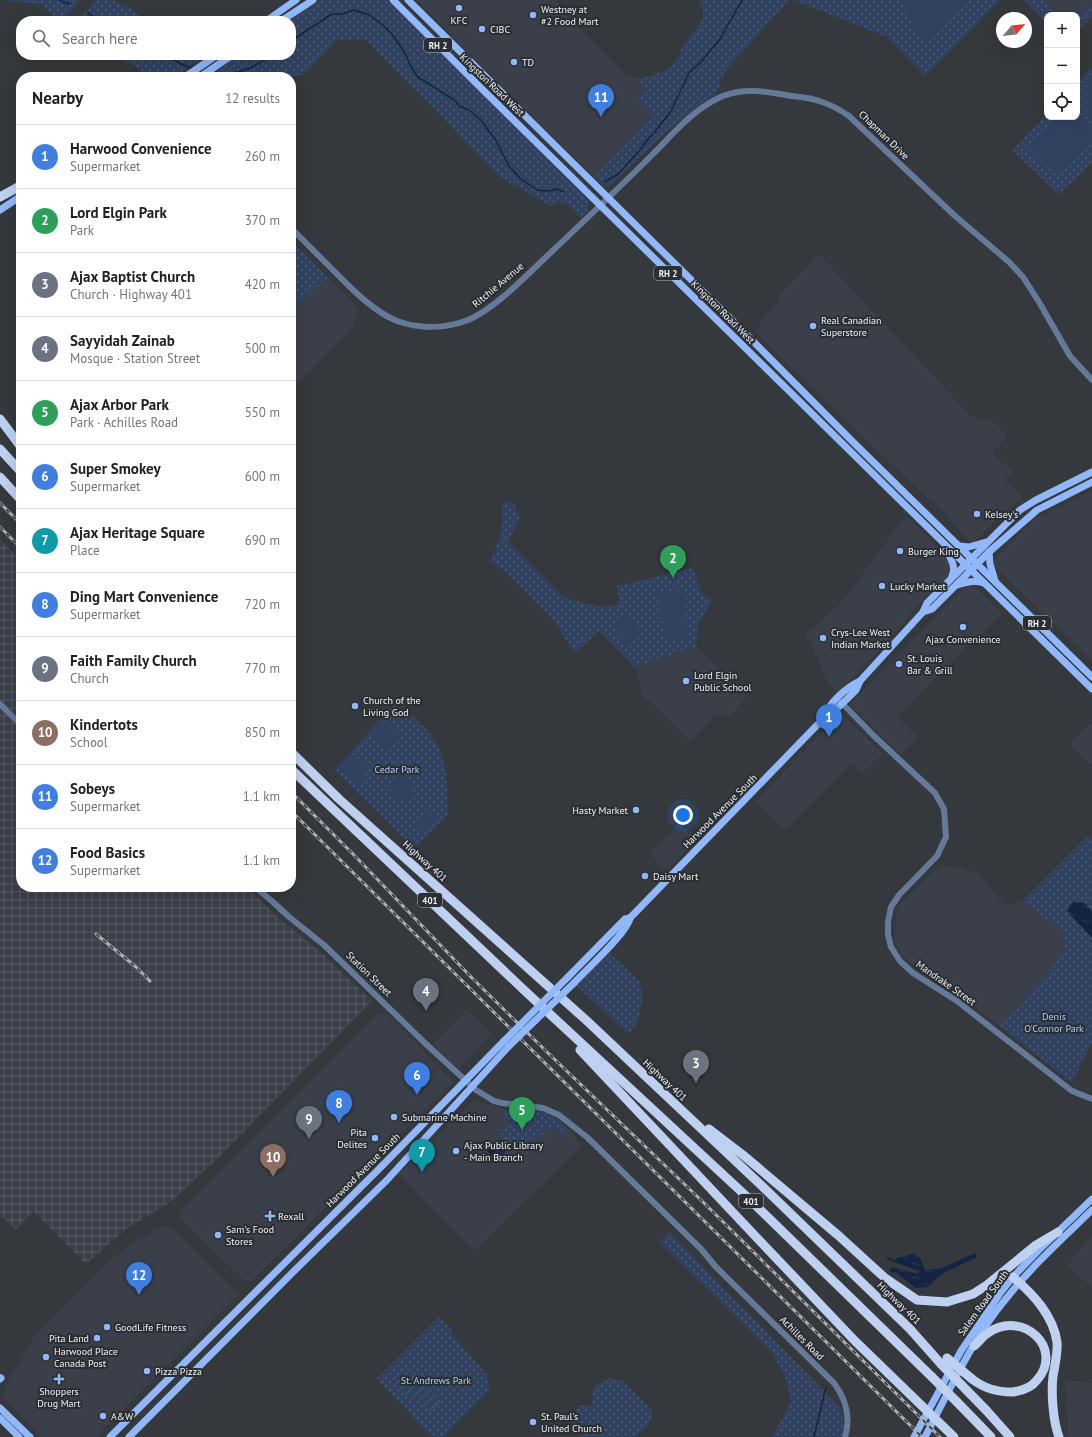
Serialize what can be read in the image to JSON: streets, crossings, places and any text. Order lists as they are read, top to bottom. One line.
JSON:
{"streets":{"highway":["Highway 401","401"],"main road":["RH 2","Kingston Road West","Harwood Avenue South","Salem Road South"],"street":["Chapman Drive","Ritchie Avenue","Station Street","Mandrake Street","Achilles Road"]},"crossings":[["RH 2","Kingston Road West"],["RH 2","Harwood Avenue South"],["Kingston Road West","Chapman Drive"],["Kingston Road West","Ritchie Avenue"],["Kingston Road West","Harwood Avenue South"],["Chapman Drive","Ritchie Avenue"],["Harwood Avenue South","Station Street"],["Harwood Avenue South","Mandrake Street"],["Harwood Avenue South","Achilles Road"],["Station Street","Achilles Road"]],"parks":["Cedar Park","Denis O'Connor Park","St. Andrews Park"],"places":{"other":["KFC","Westney at #2 Food Mart","CIBC","TD","Real Canadian Superstore","Kelsey's","Burger King","Lucky Market","Ajax Convenience","Crys-Lee West Indian Market","St. Louis Bar & Grill","Lord Elgin Public School","Church of the Living God","Hasty Market","Daisy Mart","Submarine Machine","Pita Delites","Ajax Public Library - Main Branch","Sam's Food Stores","GoodLife Fitness","Pita Land","Harwood Place Canada Post","Pizza Pizza","A&W","St. Paul's United Church"],"health":["Rexall","Shoppers Drug Mart"]},"north":"top right","page":{"map_buttons":["+","−"],"search":"Search here","heading":["Nearby","12 results"],"pins":["11","2","1","4","3","6","8","5","9","7","10","12"],"list":[{"mark":"1","name":"Harwood Convenience","note":"Supermarket","value":"260 m"},{"mark":"2","name":"Lord Elgin Park","note":"Park","value":"370 m"},{"mark":"3","name":"Ajax Baptist Church","note":"Church · Highway 401","value":"420 m"},{"mark":"4","name":"Sayyidah Zainab","note":"Mosque · Station Street","value":"500 m"},{"mark":"5","name":"Ajax Arbor Park","note":"Park · Achilles Road","value":"550 m"},{"mark":"6","name":"Super Smokey","note":"Supermarket","value":"600 m"},{"mark":"7","name":"Ajax Heritage Square","note":"Place","value":"690 m"},{"mark":"8","name":"Ding Mart Convenience","note":"Supermarket","value":"720 m"},{"mark":"9","name":"Faith Family Church","note":"Church","value":"770 m"},{"mark":"10","name":"Kindertots","note":"School","value":"850 m"},{"mark":"11","name":"Sobeys","note":"Supermarket","value":"1.1 km"},{"mark":"12","name":"Food Basics","note":"Supermarket","value":"1.1 km"}]}}
